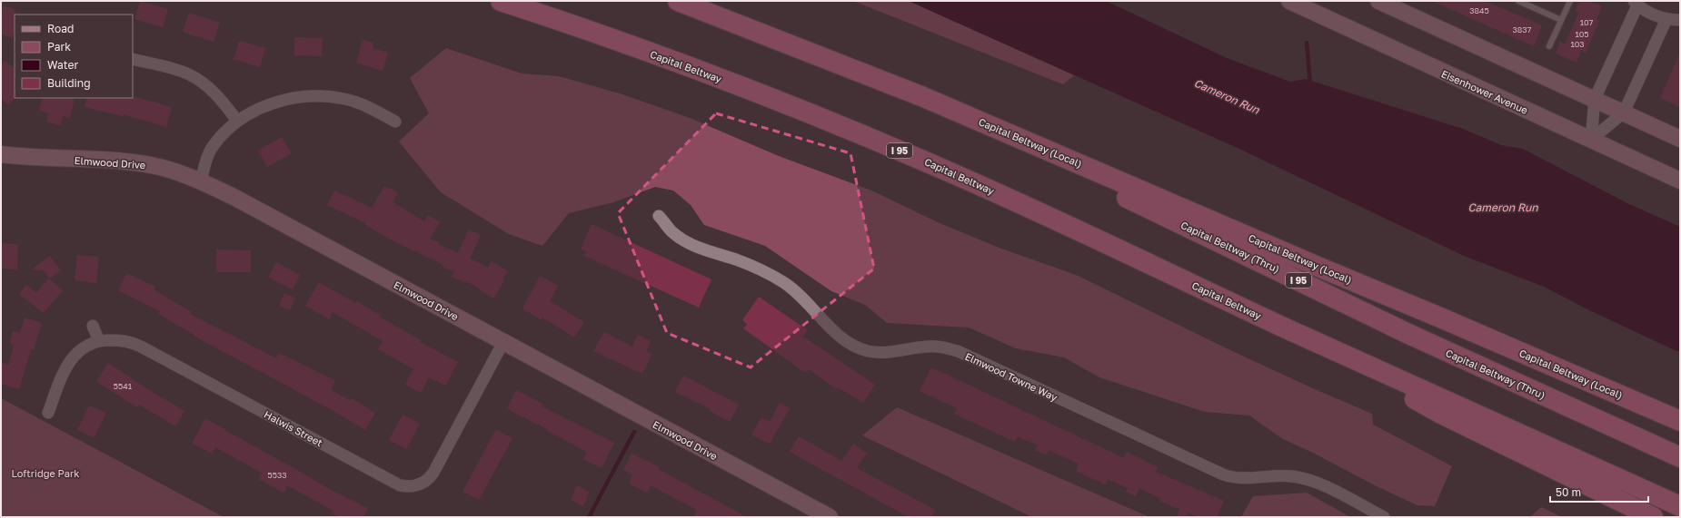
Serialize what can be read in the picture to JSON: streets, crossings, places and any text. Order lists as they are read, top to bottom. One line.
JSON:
{"streets":{"highway":["Capital Beltway","Capital Beltway (Local)","I 95","Capital Beltway (Thru)"],"street":["Eisenhower Avenue","Elmwood Drive","Elmwood Towne Way","Halwis Street"]},"crossings":[["Capital Beltway","I 95"],["Capital Beltway (Local)","I 95"],["Capital Beltway (Local)","Capital Beltway (Thru)"],["I 95","Capital Beltway (Thru)"],["Elmwood Drive","Halwis Street"]],"water":["Cameron Run"],"parks":["Loftridge Park"],"house_numbers":["3845","107","3837","105","103","5541","5533"],"legend":["Road","Park","Water","Building"],"scale_bar":"50 m"}
